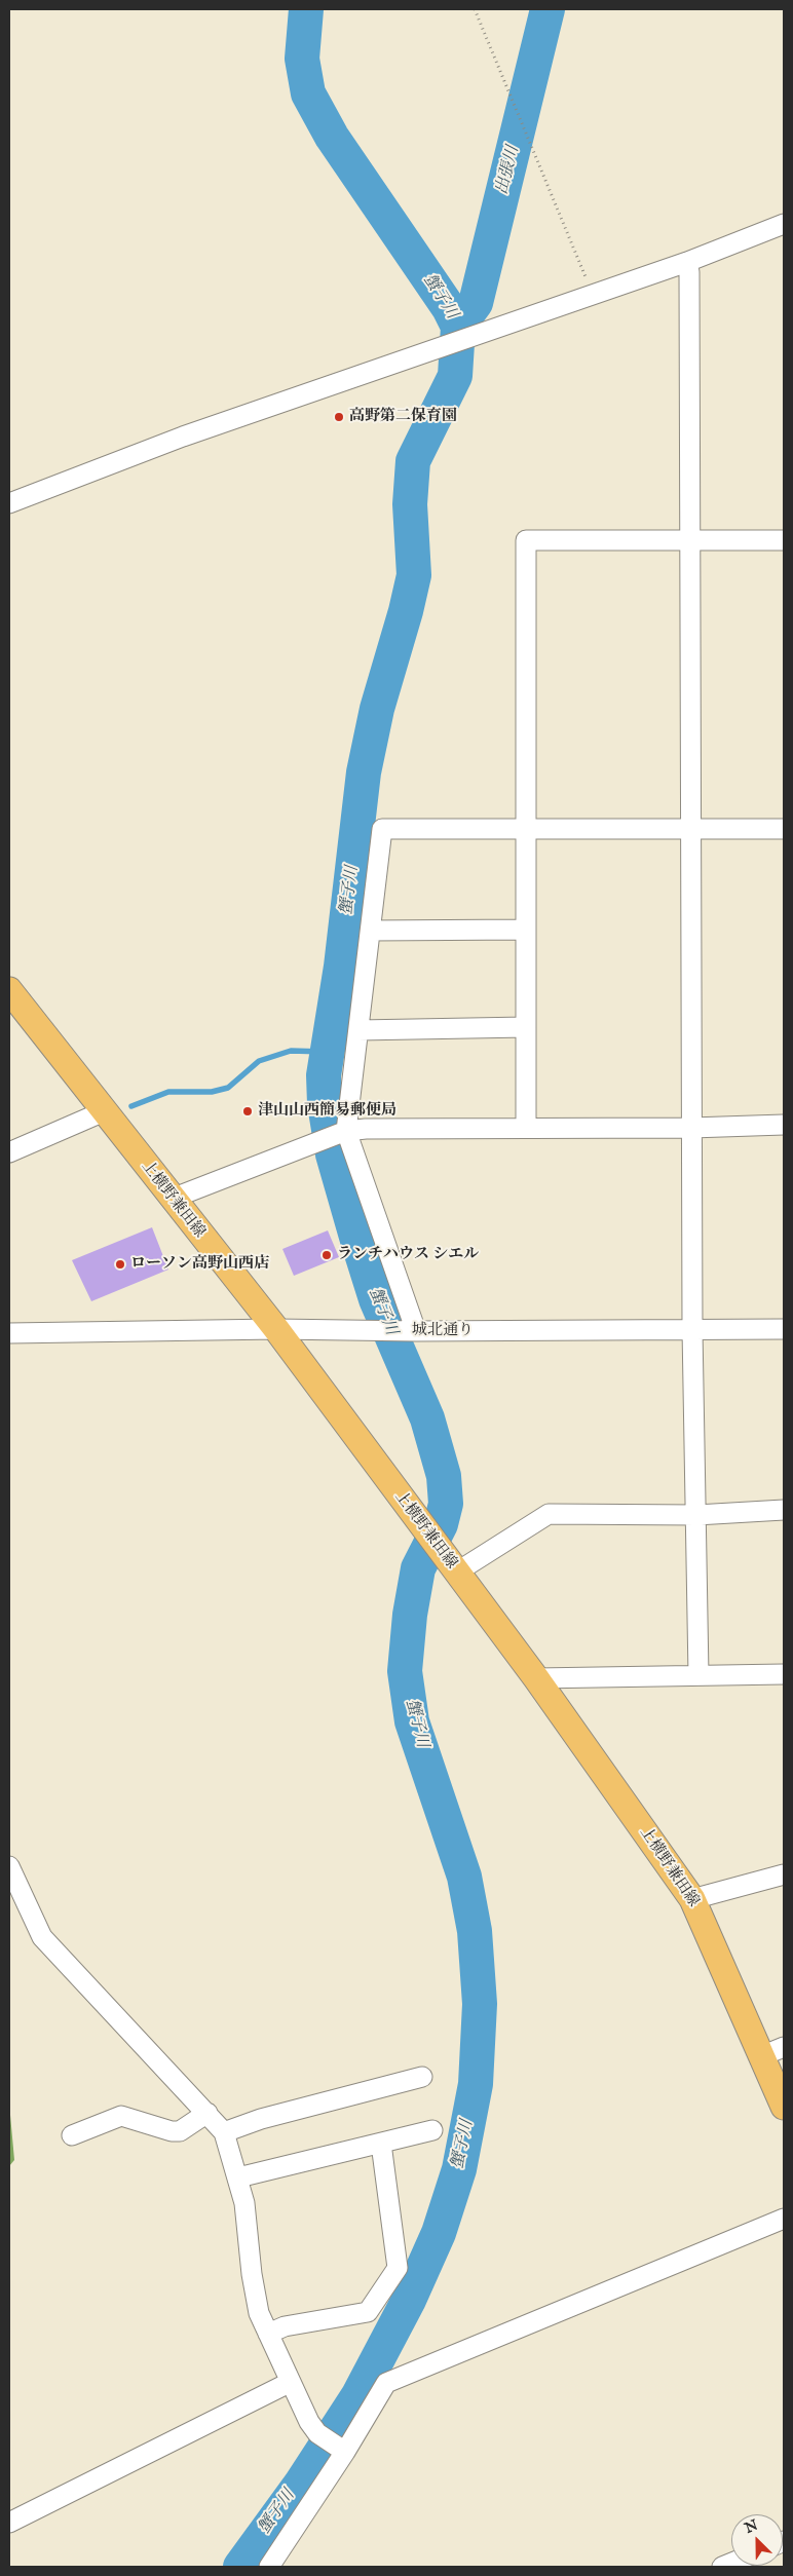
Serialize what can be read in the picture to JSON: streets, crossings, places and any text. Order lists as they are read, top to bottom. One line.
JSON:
{"streets":{"main road":["上横野兼田線"],"street":["城北通り"]},"crossings":[["上横野兼田線","城北通り"]],"water":["出張川","蟹子川"],"places":["高野第二保育園","津山山西簡易郵便局","ランチハウス シエル","ローソン高野山西店"],"north":"top left"}
